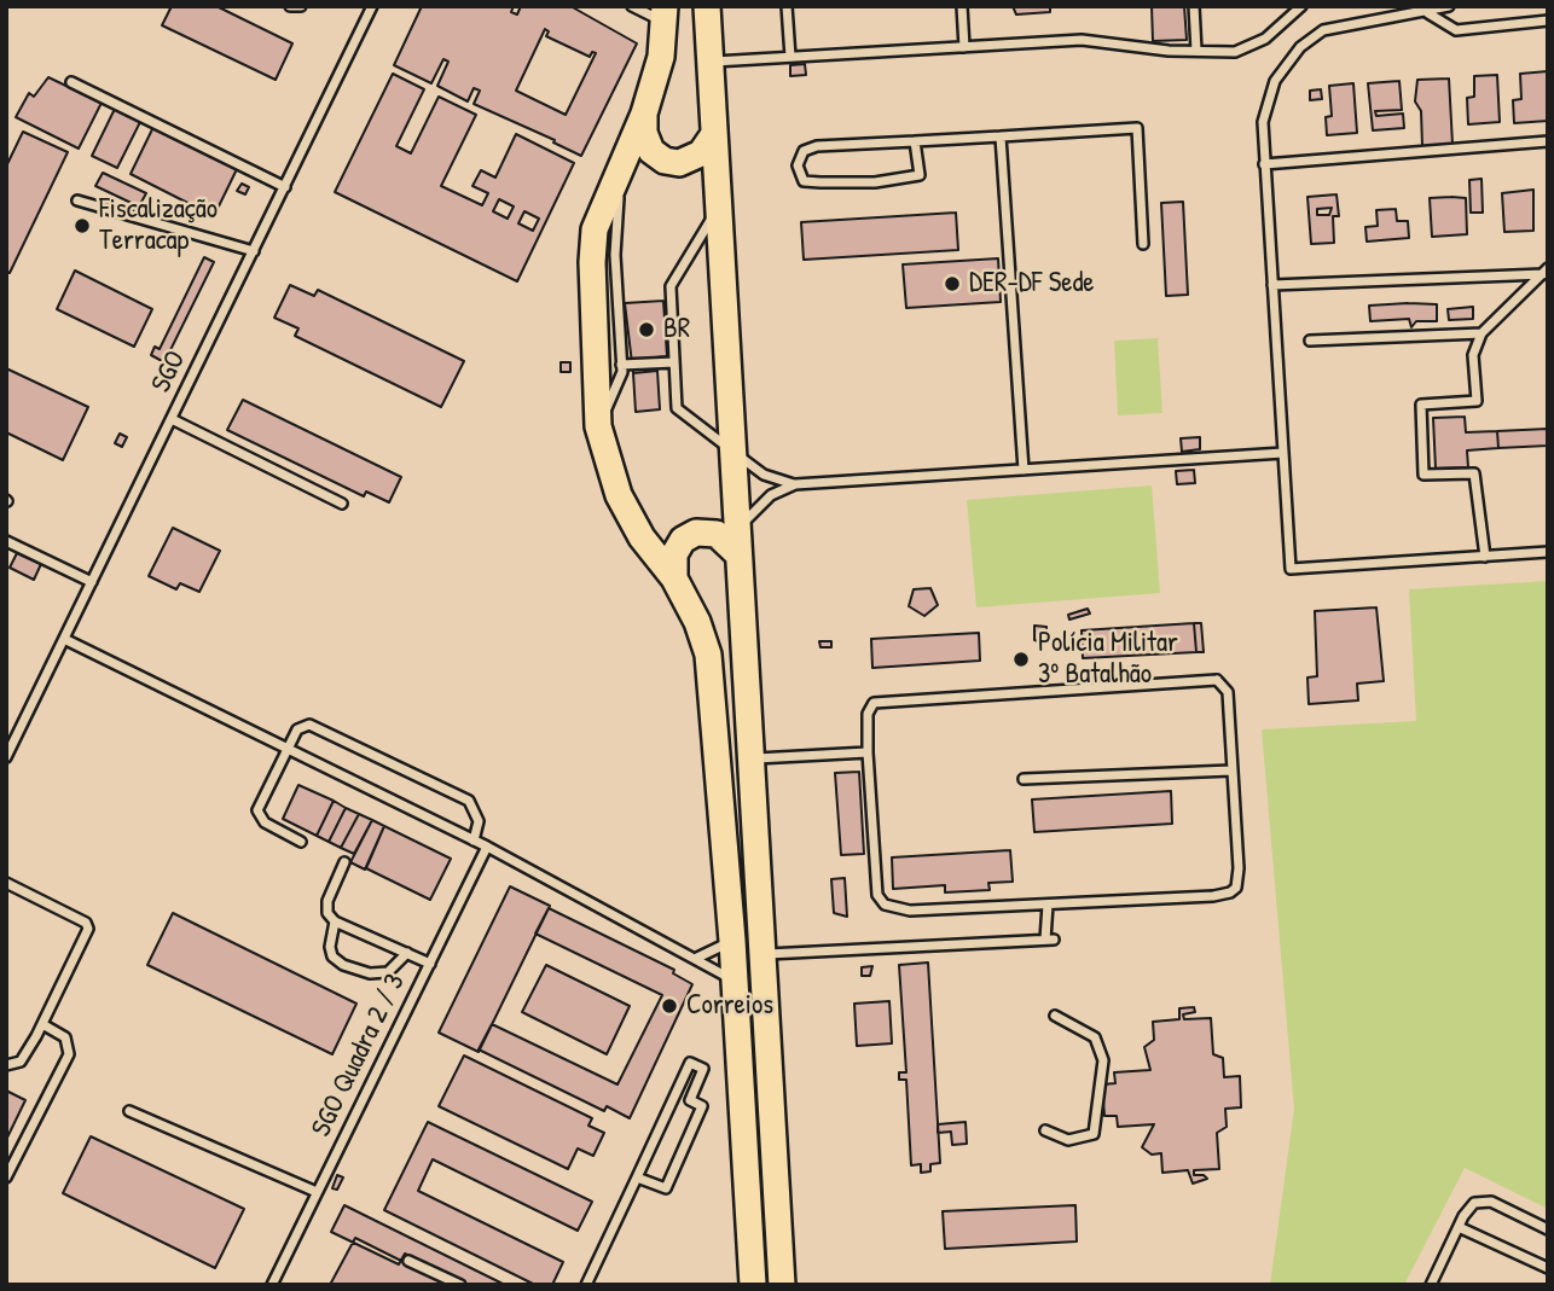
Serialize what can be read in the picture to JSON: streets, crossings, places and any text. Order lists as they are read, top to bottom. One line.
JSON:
{"streets":{"lane":["SGO","SGO Quadra 2 / 3"]},"places":["Fiscalização Terracap","DER-DF Sede","BR","Polícia Militar 3º Batalhão","Correios"]}
